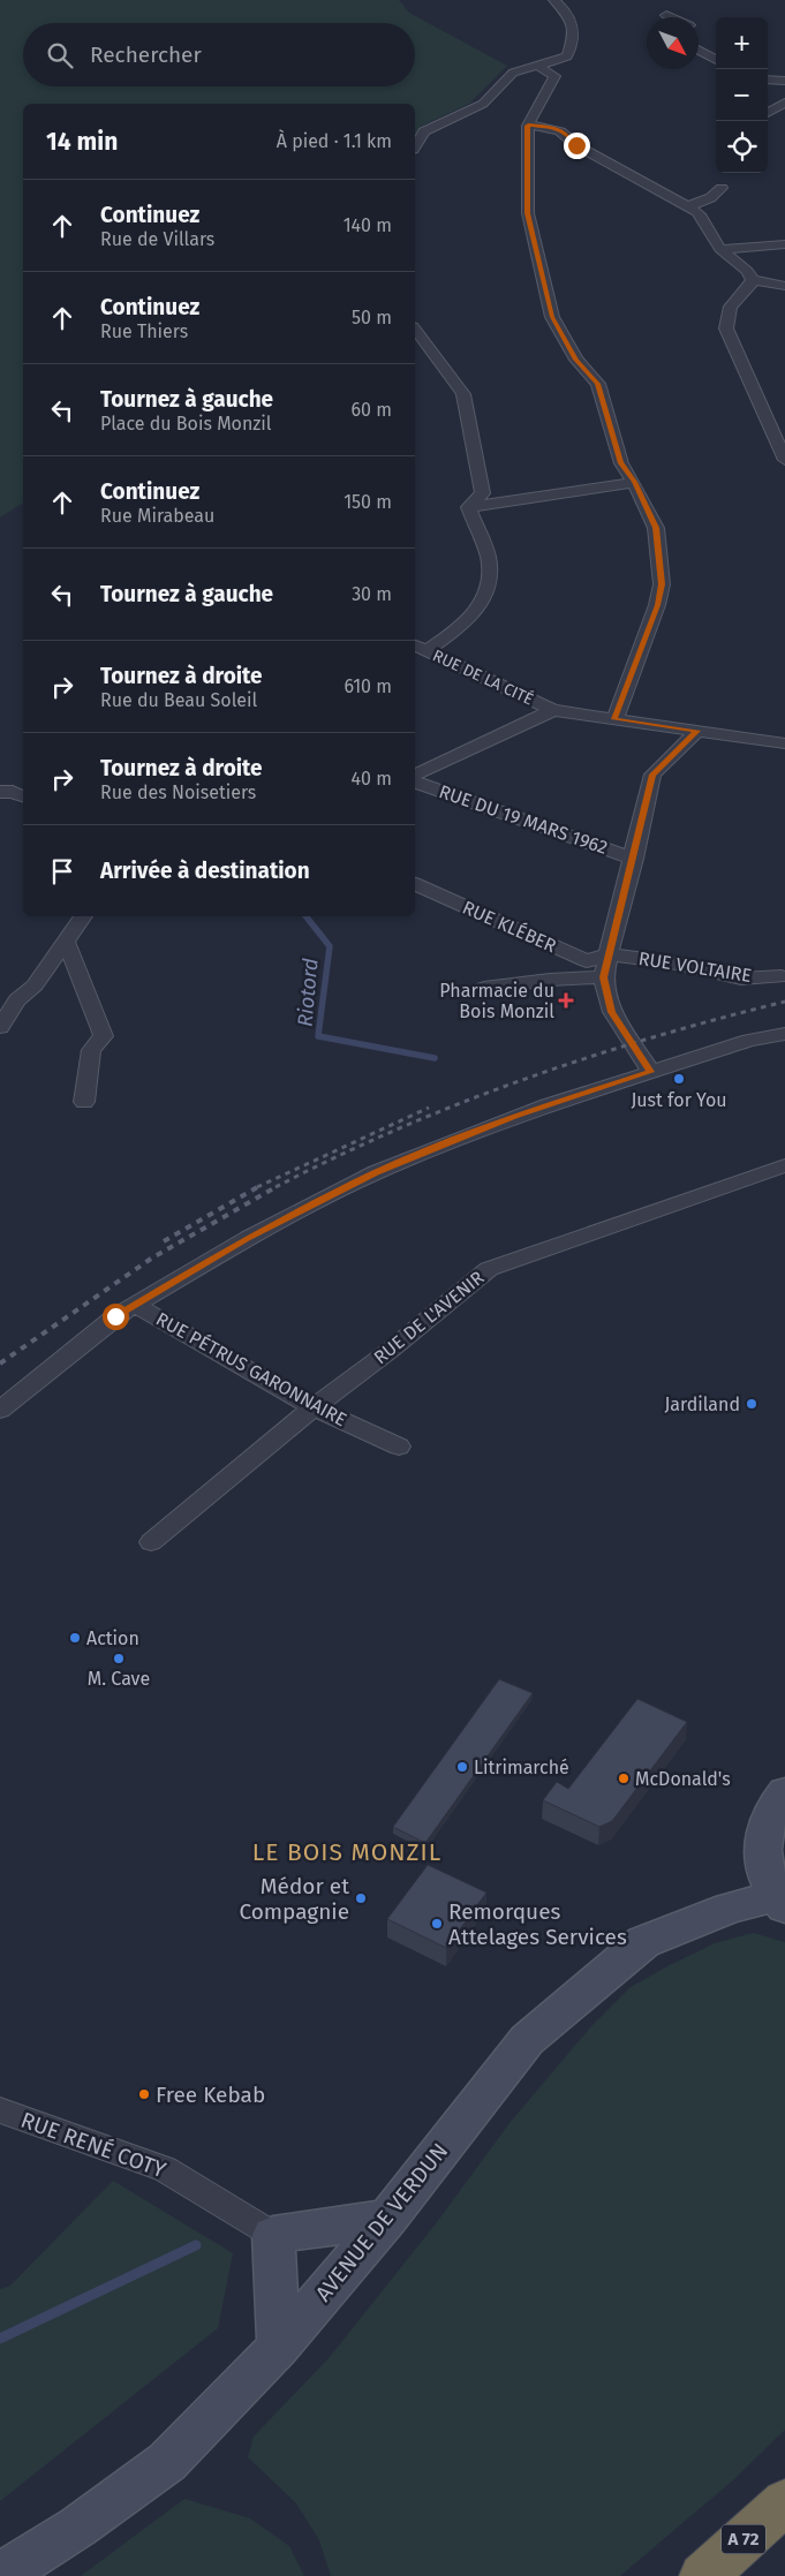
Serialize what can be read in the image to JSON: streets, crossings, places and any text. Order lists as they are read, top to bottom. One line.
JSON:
{"streets":{"highway":["A 72"],"main road":["AVENUE DE VERDUN"],"street":["RUE DE LA CITÉ","RUE DU 19 MARS 1962","RUE KLÉBER","RUE VOLTAIRE","RUE DE L'AVENIR","RUE PÉTRUS GARONNAIRE","RUE RENÉ COTY"]},"crossings":[["RUE KLÉBER","RUE VOLTAIRE"],["RUE DE L'AVENIR","RUE PÉTRUS GARONNAIRE"]],"districts":["LE BOIS MONZIL"],"water":["Riotord"],"places":{"health":["Pharmacie du Bois Monzil"],"other":["Just for You","Jardiland","Action","M. Cave","Litrimarché","McDonald's","Médor et Compagnie","Remorques Attelages Services","Free Kebab"]},"north":"bottom right","page":{"map_buttons":["+","−"],"search":"Rechercher","heading":["14 min","À pied · 1.1 km"],"list":[["Continuez","Rue de Villars","140 m"],["Continuez","Rue Thiers","50 m"],["Tournez à gauche","Place du Bois Monzil","60 m"],["Continuez","Rue Mirabeau","150 m"],["Tournez à gauche","30 m"],["Tournez à droite","Rue du Beau Soleil","610 m"],["Tournez à droite","Rue des Noisetiers","40 m"],"Arrivée à destination"]}}
